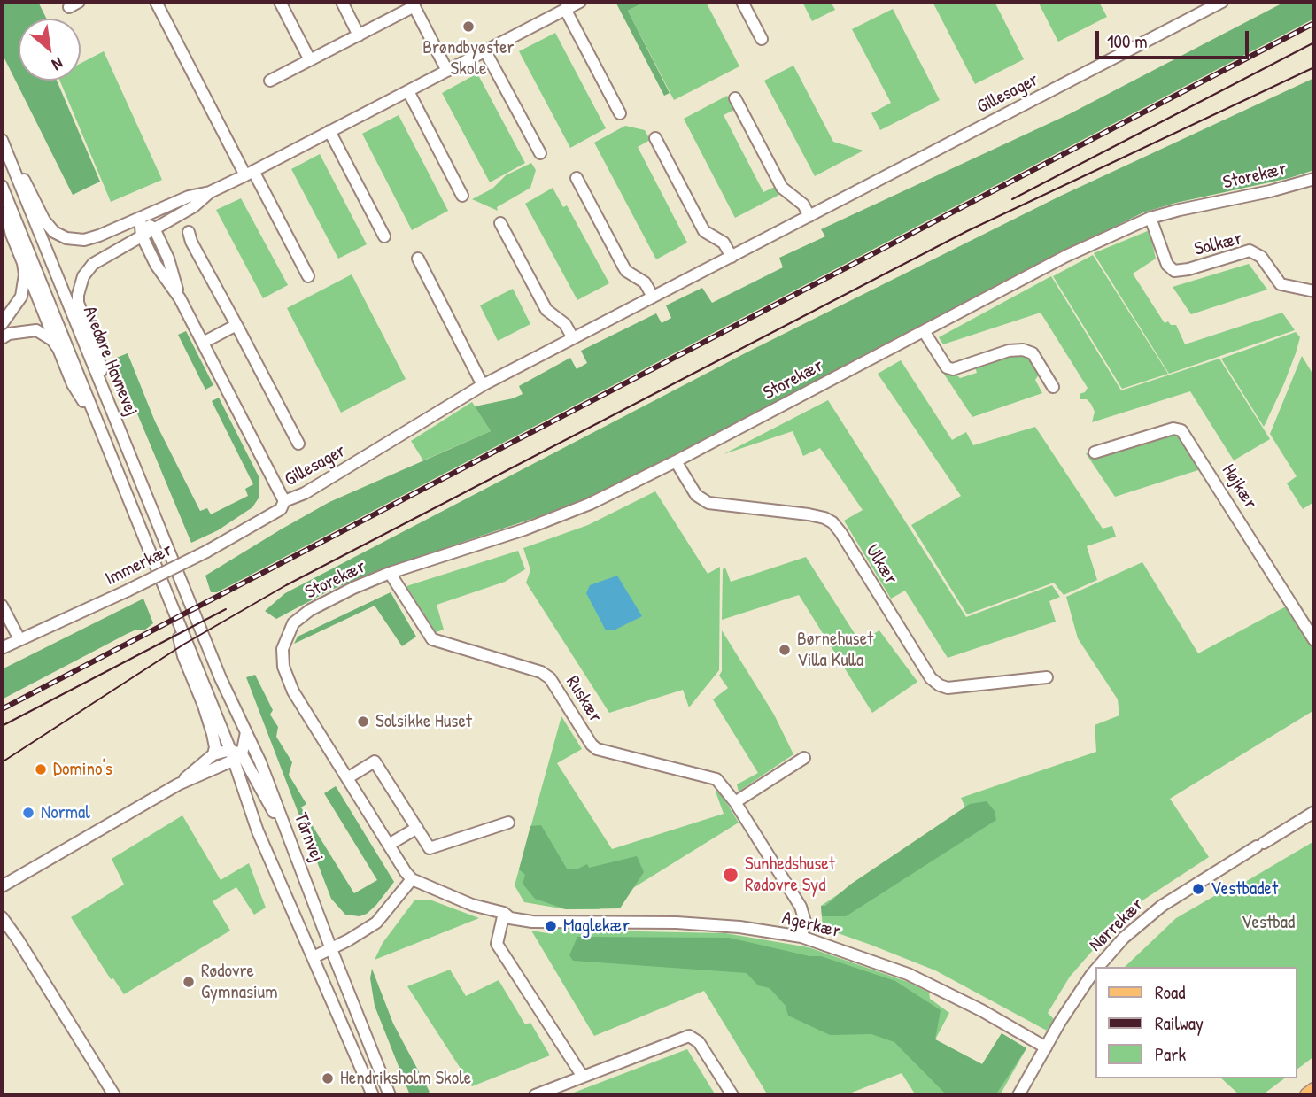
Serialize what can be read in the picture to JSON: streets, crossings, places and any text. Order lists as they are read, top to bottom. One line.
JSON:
{"streets":{"street":["Gillesager","Storekær","Solkær","Avedøre Havnevej","Højkær","Immerkær","Ulkær","Ruskær","Tårnvej","Agerkær","Nørrekær"]},"crossings":[["Gillesager","Immerkær"],["Storekær","Solkær"],["Storekær","Ulkær"],["Storekær","Ruskær"],["Avedøre Havnevej","Tårnvej"],["Ruskær","Agerkær"],["Agerkær","Nørrekær"]],"parks":["Vestbad"],"places":["Brøndbyøster Skole","Børnehuset Villa Kulla","Solsikke Huset","Domino's","Normal","Sunhedshuset Rødovre Syd","Vestbadet","Maglekær","Rødovre Gymnasium","Hendriksholm Skole"],"legend":["Road","Railway","Park"],"scale_bar":"100 m","north":"bottom right"}
